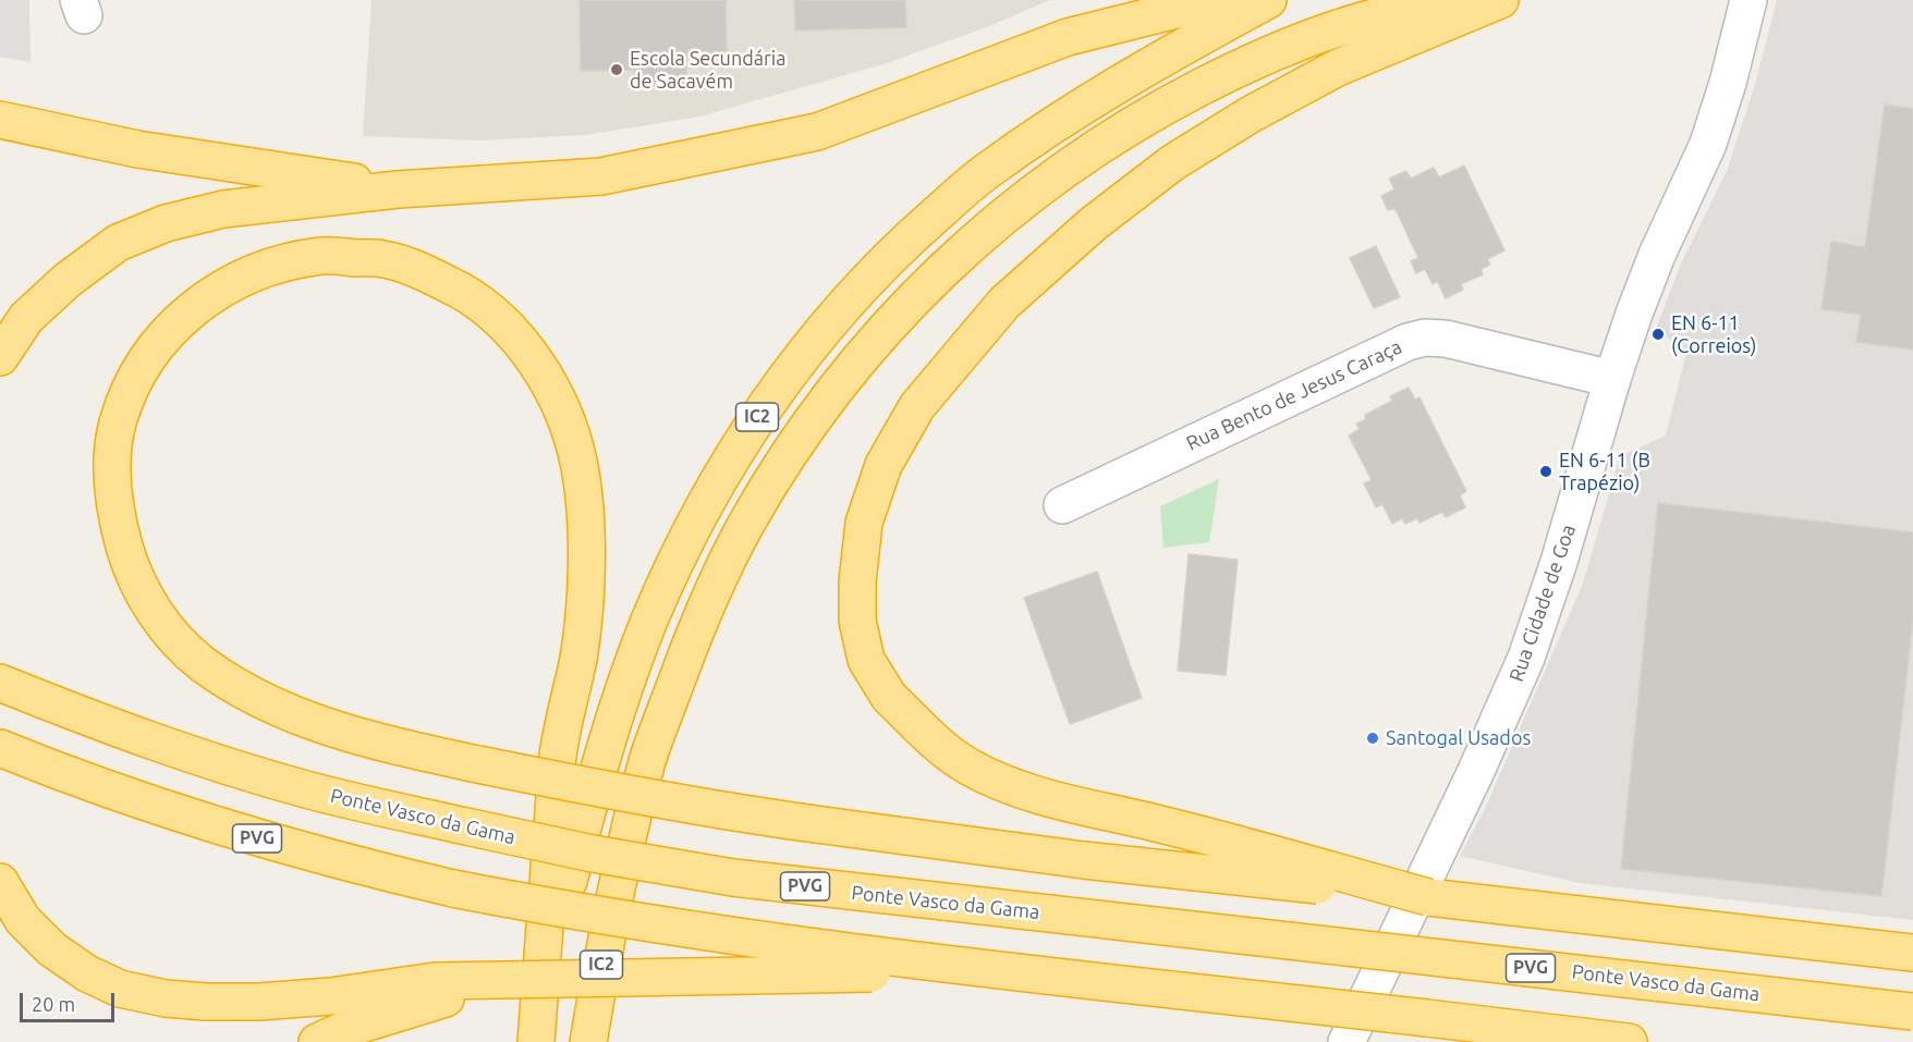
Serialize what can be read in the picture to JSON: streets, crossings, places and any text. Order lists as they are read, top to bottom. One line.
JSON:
{"streets":{"highway":["IC2","Ponte Vasco da Gama","PVG"],"street":["Rua Bento de Jesus Caraça","Rua Cidade de Goa"]},"crossings":[["Rua Bento de Jesus Caraça","Rua Cidade de Goa"]],"places":["Escola Secundária de Sacavém","EN 6-11 (Correios)","EN 6-11 (B Trapézio)","Santogal Usados"],"scale_bar":"20 m"}
